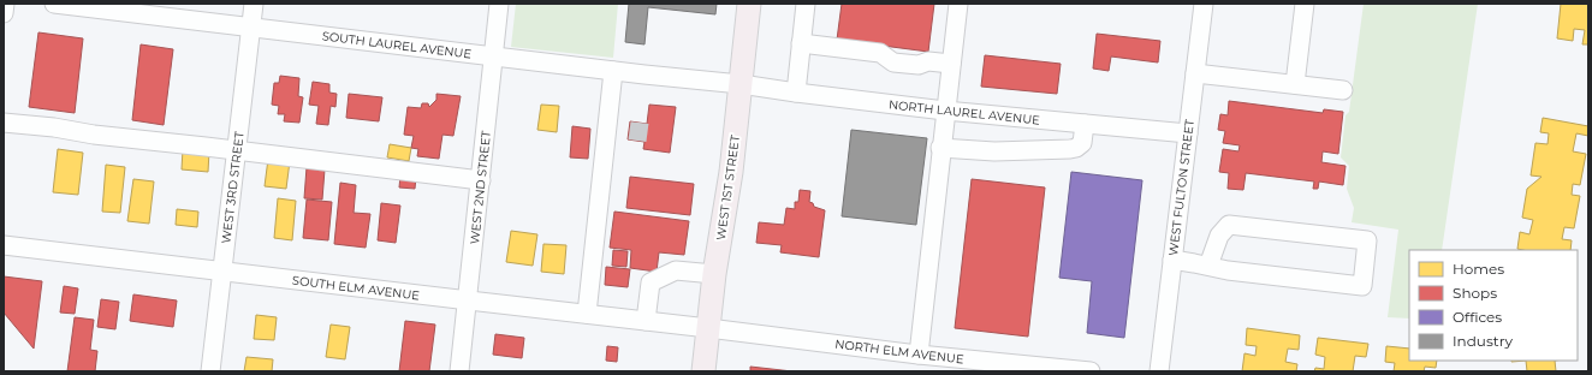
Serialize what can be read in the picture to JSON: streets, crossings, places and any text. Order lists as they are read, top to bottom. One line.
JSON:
{"streets":{"main road":["WEST 1ST STREET"],"street":["SOUTH LAUREL AVENUE","NORTH LAUREL AVENUE","WEST 3RD STREET","WEST 2ND STREET","WEST FULTON STREET","SOUTH ELM AVENUE","NORTH ELM AVENUE"]},"crossings":[["SOUTH LAUREL AVENUE","NORTH LAUREL AVENUE"],["SOUTH LAUREL AVENUE","WEST 3RD STREET"],["SOUTH LAUREL AVENUE","WEST 2ND STREET"],["SOUTH LAUREL AVENUE","WEST 1ST STREET"],["NORTH LAUREL AVENUE","WEST 1ST STREET"],["NORTH LAUREL AVENUE","WEST FULTON STREET"],["WEST 3RD STREET","SOUTH ELM AVENUE"],["WEST 2ND STREET","SOUTH ELM AVENUE"],["WEST 1ST STREET","SOUTH ELM AVENUE"],["WEST 1ST STREET","NORTH ELM AVENUE"],["SOUTH ELM AVENUE","NORTH ELM AVENUE"]],"legend":["Homes","Shops","Offices","Industry"]}
